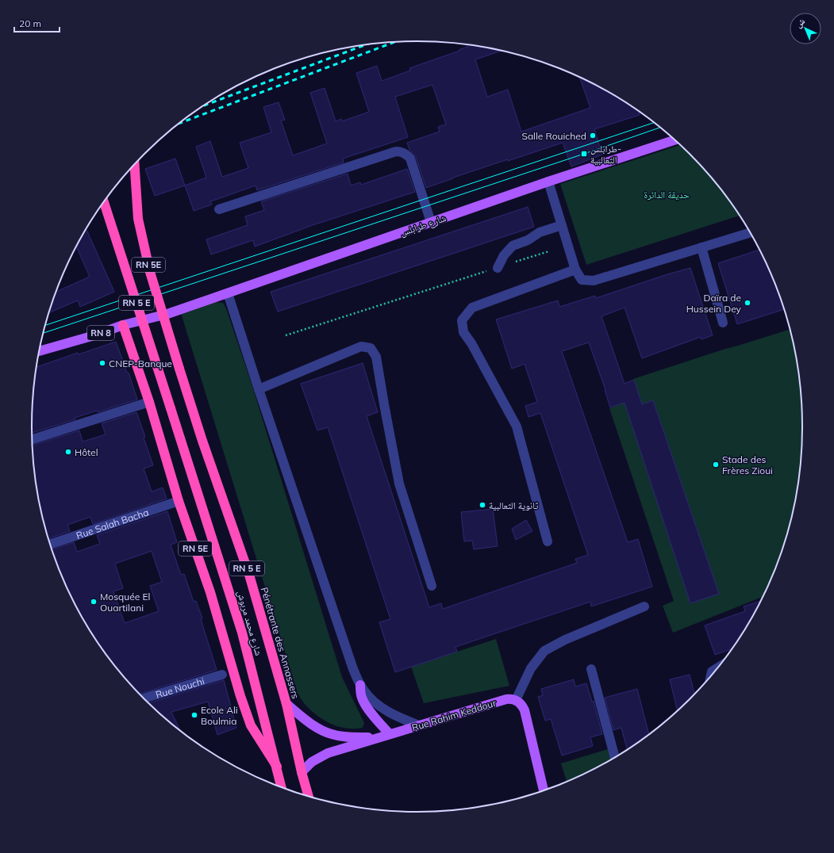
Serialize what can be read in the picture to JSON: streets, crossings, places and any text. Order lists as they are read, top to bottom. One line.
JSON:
{"streets":{"highway":["RN 5E","RN 5 E","شارع محمد مربوش","Pénétrante des Annassers"],"main road":["شارع طرابلس","RN 8","Rue Rahim Keddour"],"street":["Rue Salah Bacha","Rue Nouchi"]},"crossings":[["شارع طرابلس","RN 5E"],["شارع طرابلس","RN 8"],["RN 5E","RN 8"],["RN 5E","Rue Salah Bacha"],["RN 5E","شارع محمد مربوش"],["RN 5E","Pénétrante des Annassers"],["Pénétrante des Annassers","Rue Rahim Keddour"]],"parks":["حديقة الدائرة"],"places":{"other":["Salle Rouiched","Daïra de Hussein Dey","CNEP-Banque","Hôtel","Stade des Frères Zioui","ثانوية الثعالبية","Mosquée El Ouartilani","Ecole Ali Boulmia"],"transit":["طرابلس- الثعالبية"]},"scale_bar":"20 m","north":"top left"}
